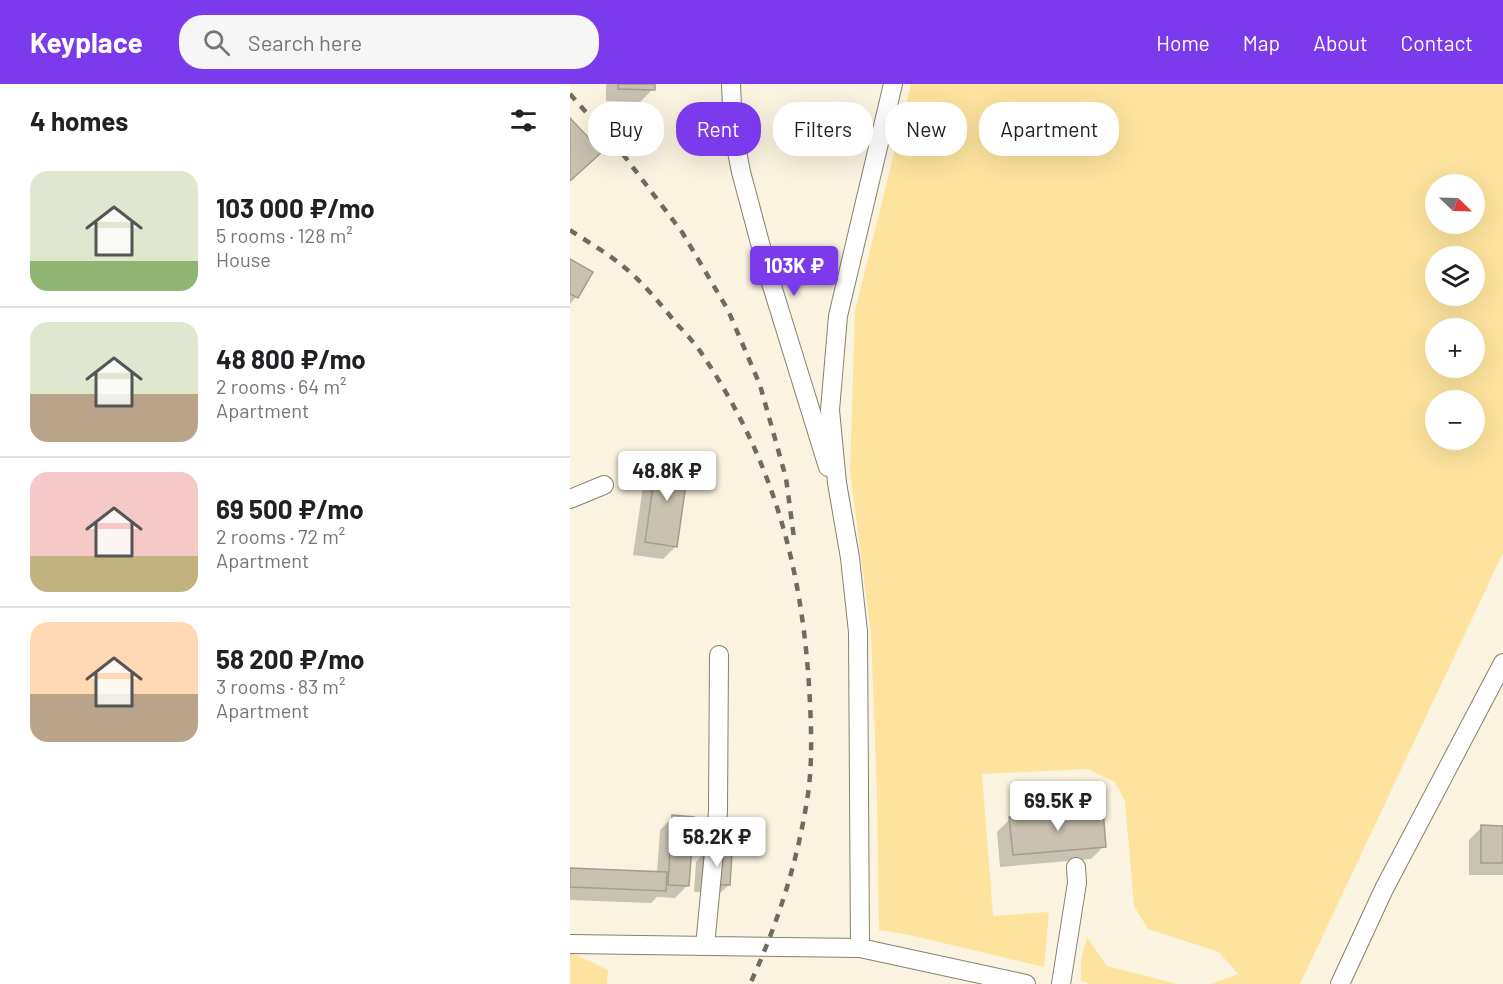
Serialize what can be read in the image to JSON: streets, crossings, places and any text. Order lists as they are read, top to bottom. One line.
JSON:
{"north":"bottom right","page":{"header":"Keyplace","search":"Search here","nav":["Home","Map","About","Contact"],"heading":"4 homes","chip":["Buy","Rent","Filters","New","Apartment"],"list":[{"name":"103 000 ₽/mo","note":"5 rooms · 128 m² · House"},{"name":"48 800 ₽/mo","note":"2 rooms · 64 m² · Apartment"},{"name":"69 500 ₽/mo","note":"2 rooms · 72 m² · Apartment"},{"name":"58 200 ₽/mo","note":"3 rooms · 83 m² · Apartment"}],"map_buttons":["+","−"],"price":["103K ₽","48.8K ₽","69.5K ₽","58.2K ₽"]}}
